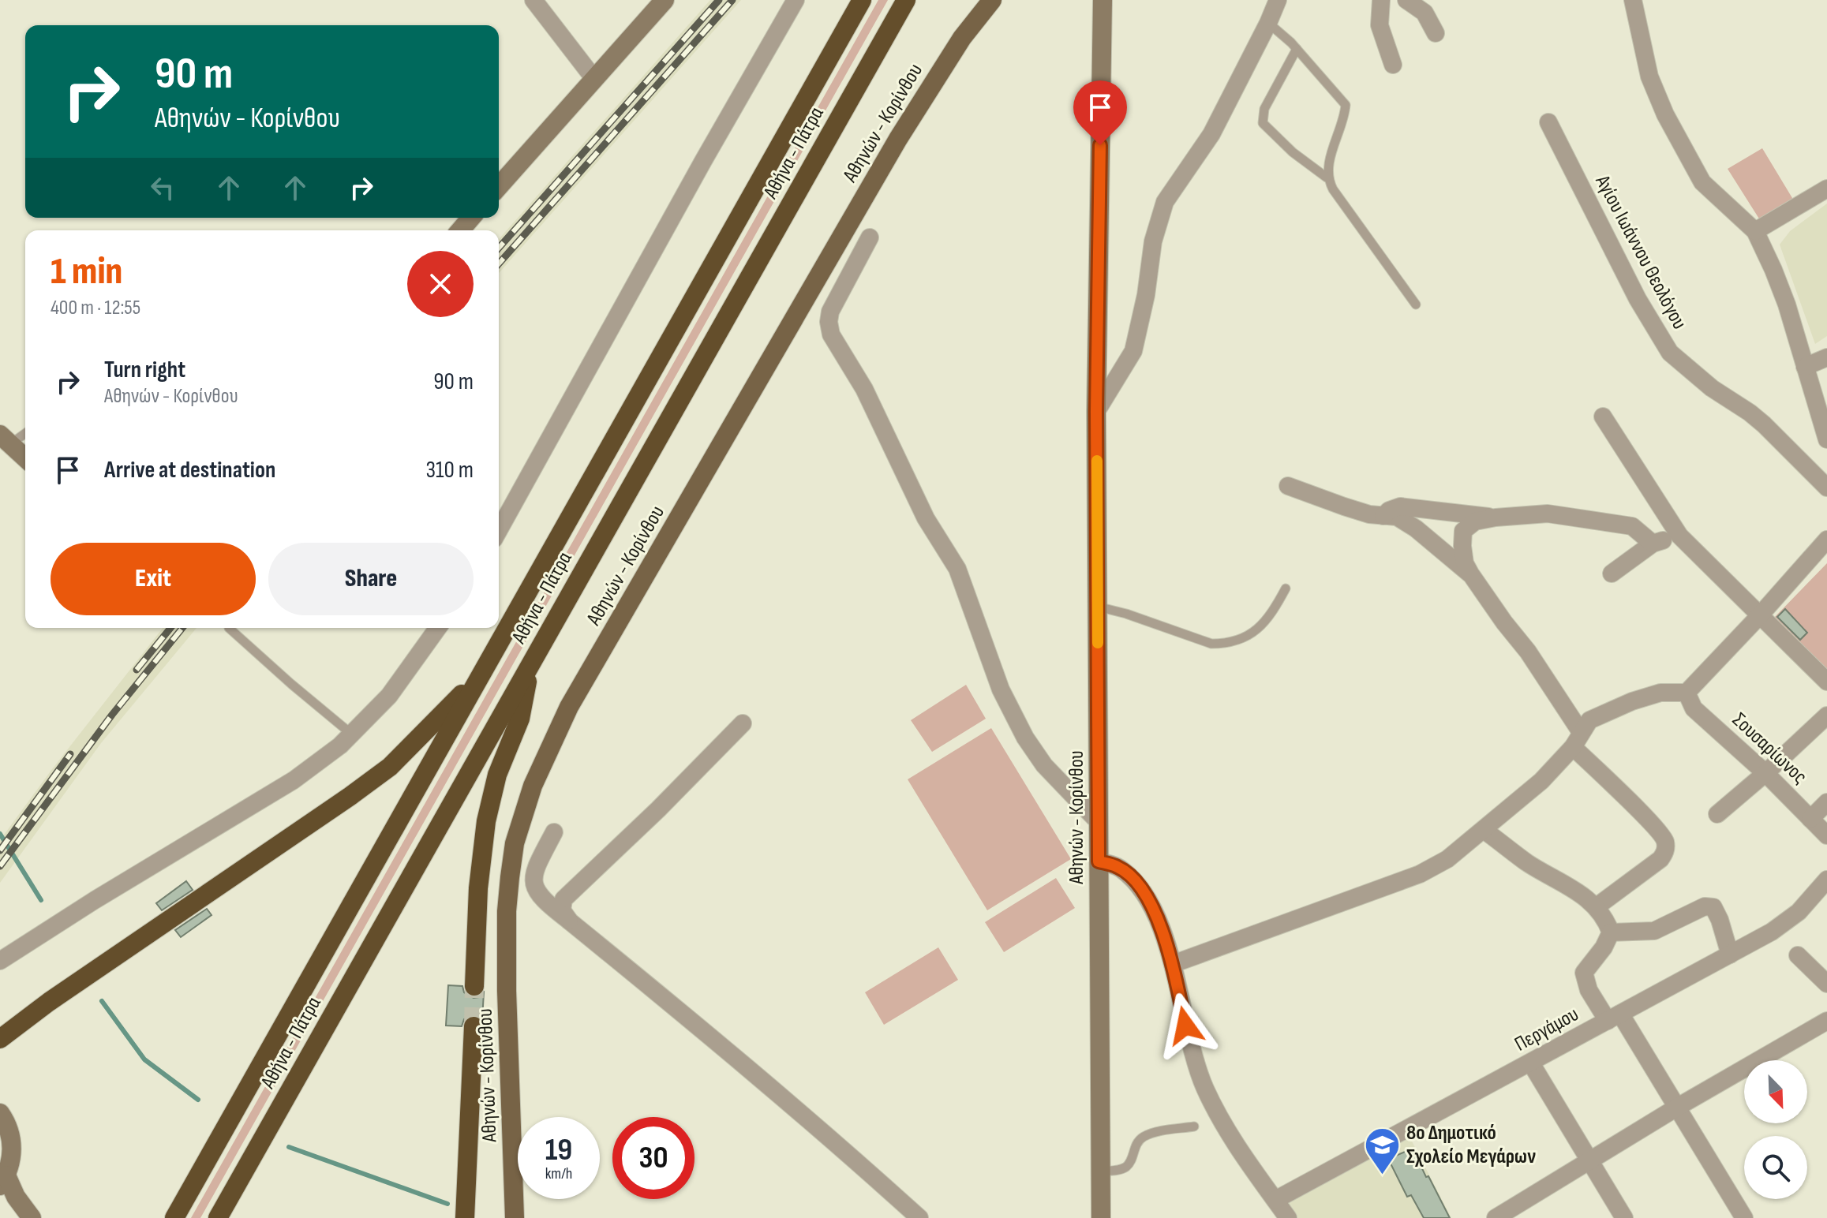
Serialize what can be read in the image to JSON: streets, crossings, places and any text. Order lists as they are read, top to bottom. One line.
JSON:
{"streets":{"highway":["Αθήνα - Πάτρα"],"main road":["Αθηνών - Κορίνθου"],"street":["Αγίου Ιωάννου Θεολόγου","Σουσαρίωνος","Περγάμου"]},"places":{"school or university":["8ο Δημοτικό Σχολείο Μεγάρων"]},"north":"bottom right","page":{"turn":["90 m","Αθηνών - Κορίνθου"],"heading":["1 min","400 m · 12:55"],"list":[{"name":"Turn right","note":"Αθηνών - Κορίνθου","value":"90 m"},{"name":"Arrive at destination","value":"310 m"}],"buttons":["Exit","Share"],"speed":"19 km/h","limit":"30"}}
